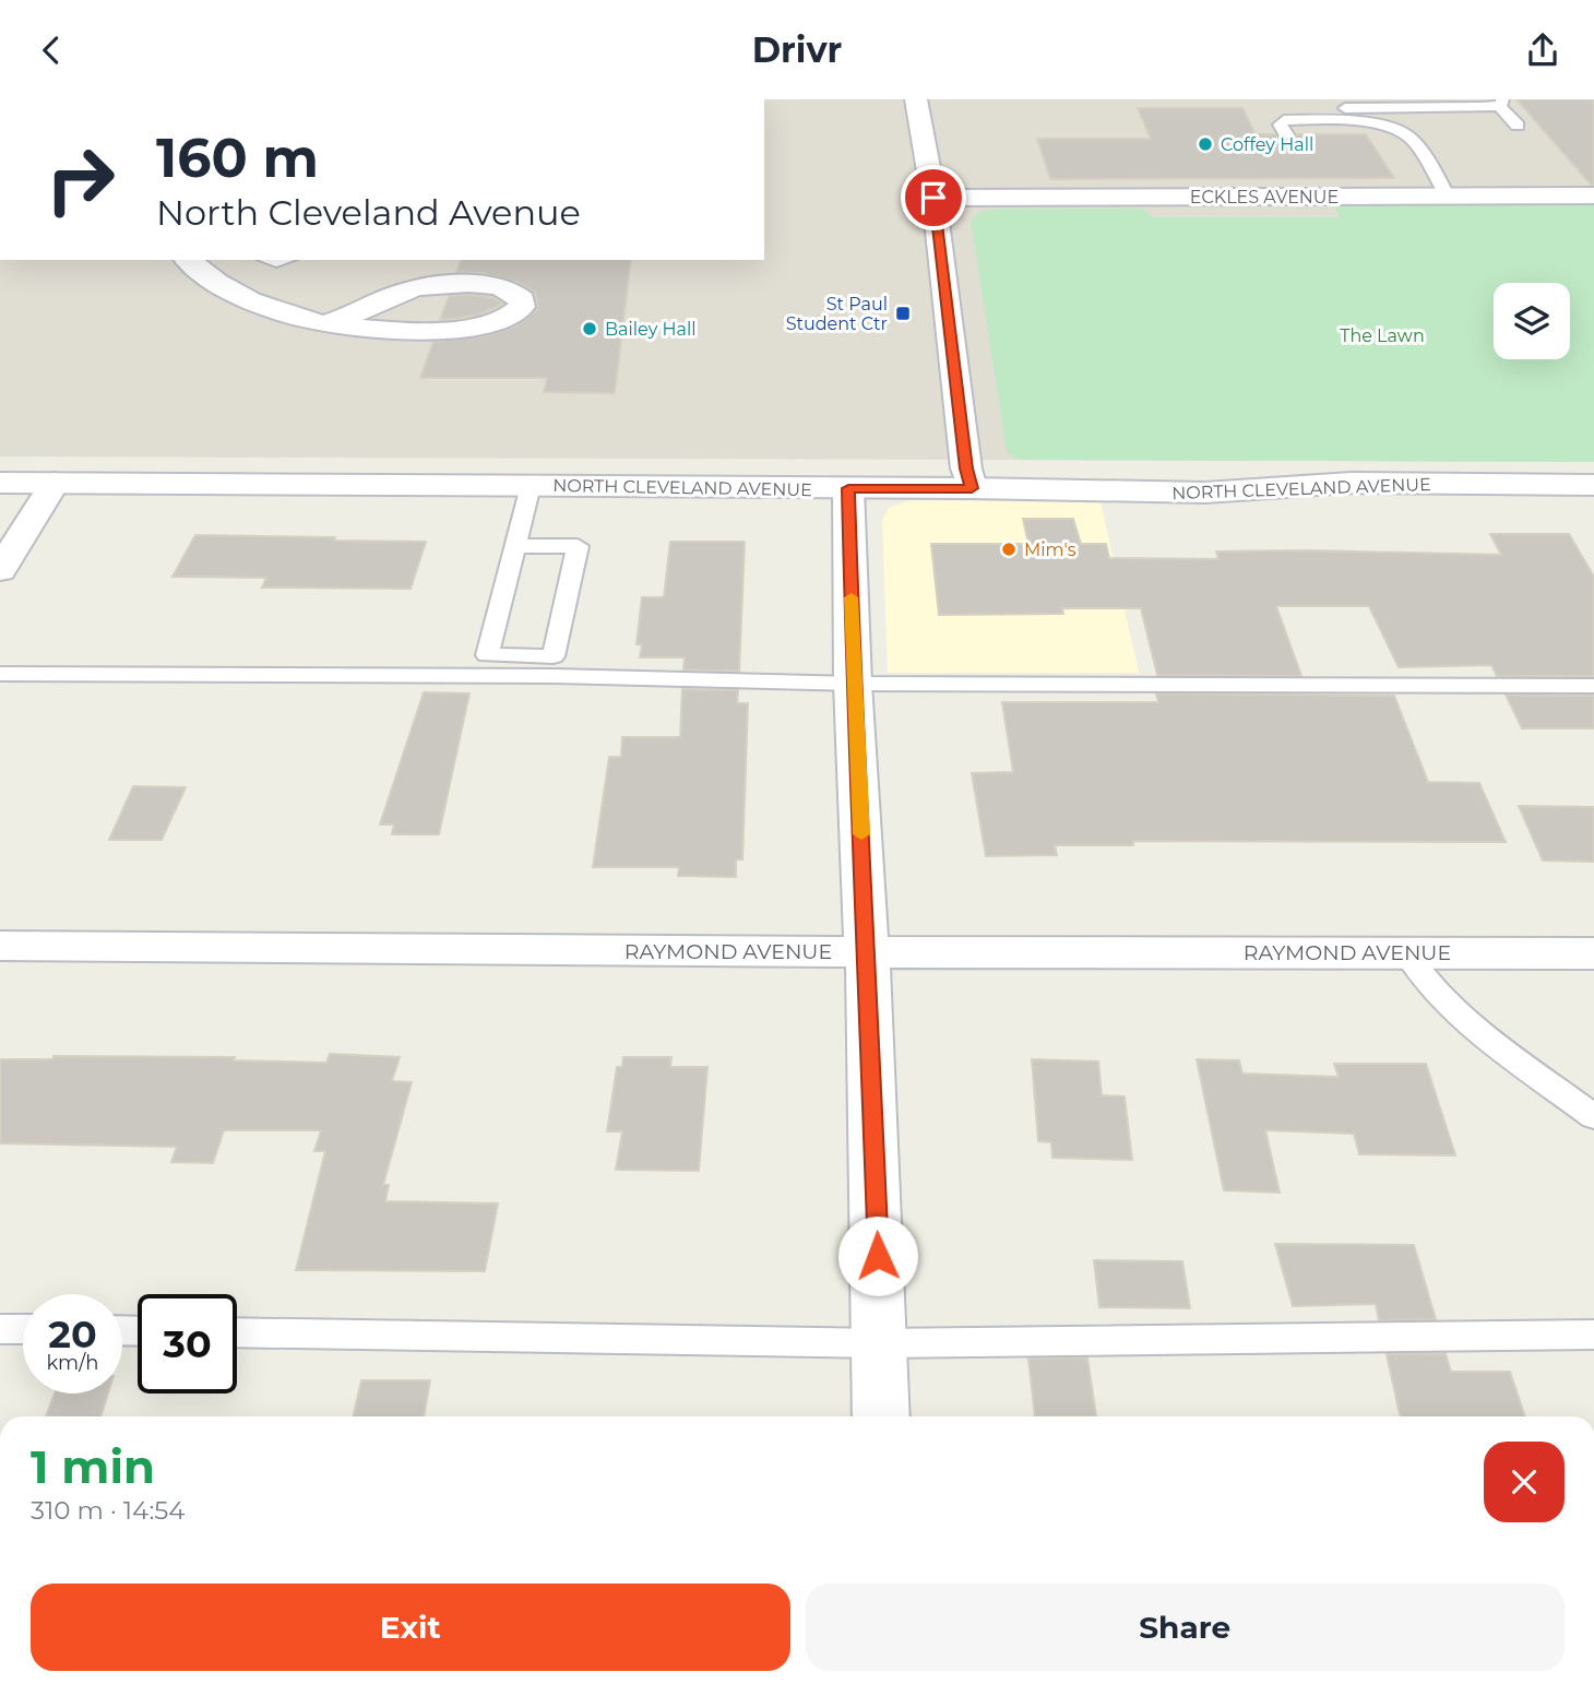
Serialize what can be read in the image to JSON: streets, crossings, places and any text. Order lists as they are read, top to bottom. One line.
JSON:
{"streets":{"street":["ECKLES AVENUE","NORTH CLEVELAND AVENUE","RAYMOND AVENUE"]},"parks":["The Lawn"],"places":{"other":["Coffey Hall","Bailey Hall","Mim's"],"transit":["St Paul Student Ctr"]},"page":{"header":"Drivr","turn":["160 m","North Cleveland Avenue"],"speed":"20 km/h","limit":"30","heading":["1 min","310 m · 14:54"],"buttons":["Exit","Share"]}}
